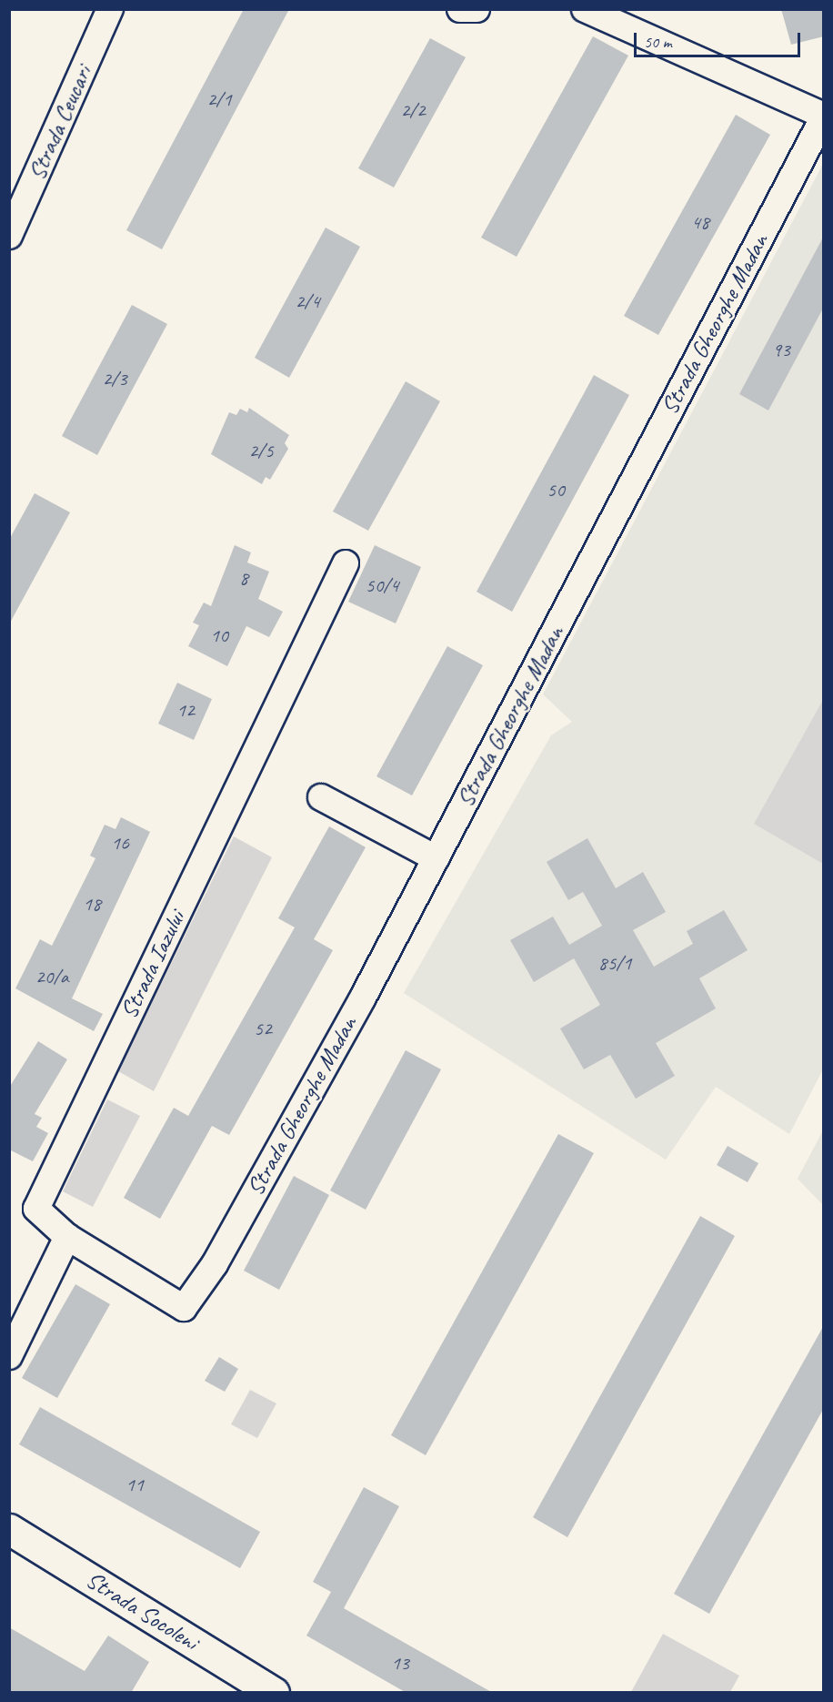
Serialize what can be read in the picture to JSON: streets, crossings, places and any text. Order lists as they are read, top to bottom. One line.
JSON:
{"streets":{"main road":["Strada Socoleni"],"street":["Strada Ceucari","Strada Gheorghe Madan","Strada Iazului"]},"crossings":[["Strada Gheorghe Madan","Strada Iazului"]],"house_numbers":["2/1","2/2","48","2/4","93","2/3","2/5","50","8","50/4","10","12","16","18","85/1","20/a","52","11","13"],"scale_bar":"50 m"}
